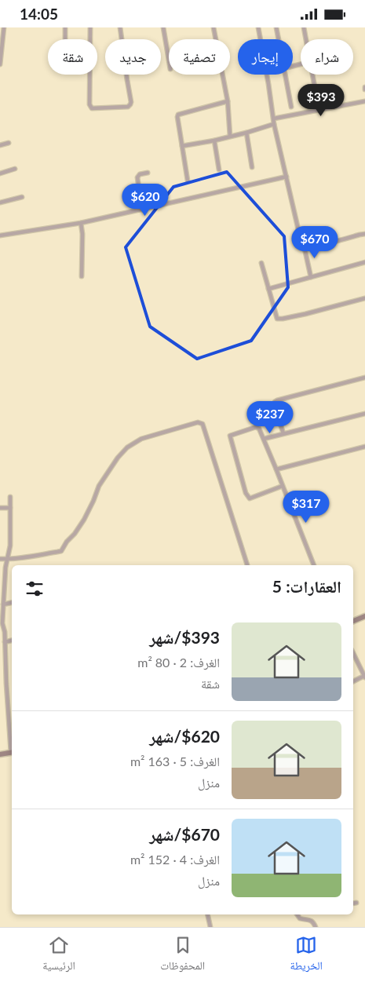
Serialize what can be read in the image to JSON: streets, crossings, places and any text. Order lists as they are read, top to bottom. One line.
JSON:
{"page":{"status":"14:05","chip":["شراء","إيجار","تصفية","جديد","شقة"],"price":["$393","$620","$670","$237","$317"],"heading":"العقارات: 5","list":[{"name":"$393/شهر","note":"الغرف: 2 · 80 m² · شقة"},{"name":"$620/شهر","note":"الغرف: 5 · 163 m² · منزل"},{"name":"$670/شهر","note":"الغرف: 4 · 152 m² · منزل"}],"tabs":["الخريطة","المحفوظات","الرئيسية"]}}
